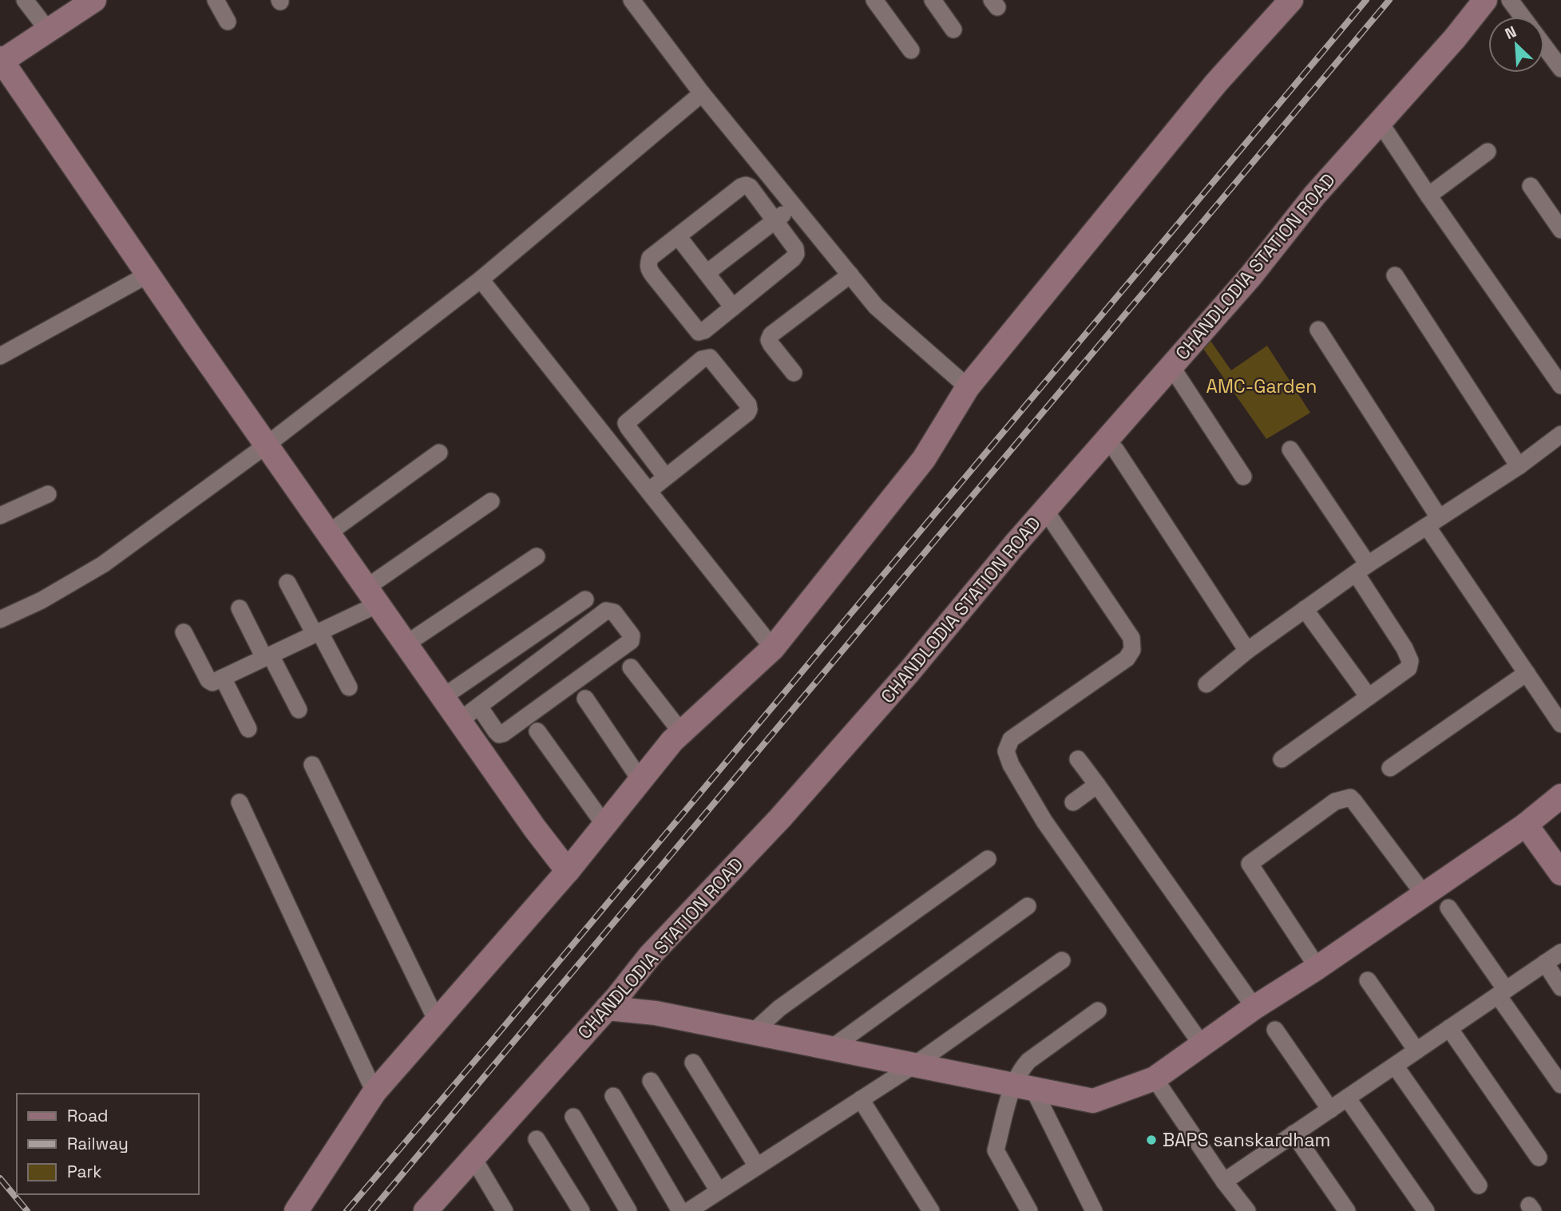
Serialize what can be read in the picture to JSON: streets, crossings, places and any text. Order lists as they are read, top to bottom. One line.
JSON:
{"streets":{"street":["CHANDLODIA STATION ROAD"]},"parks":["AMC-Garden"],"places":["BAPS sanskardham"],"legend":["Road","Railway","Park"],"north":"top left"}
